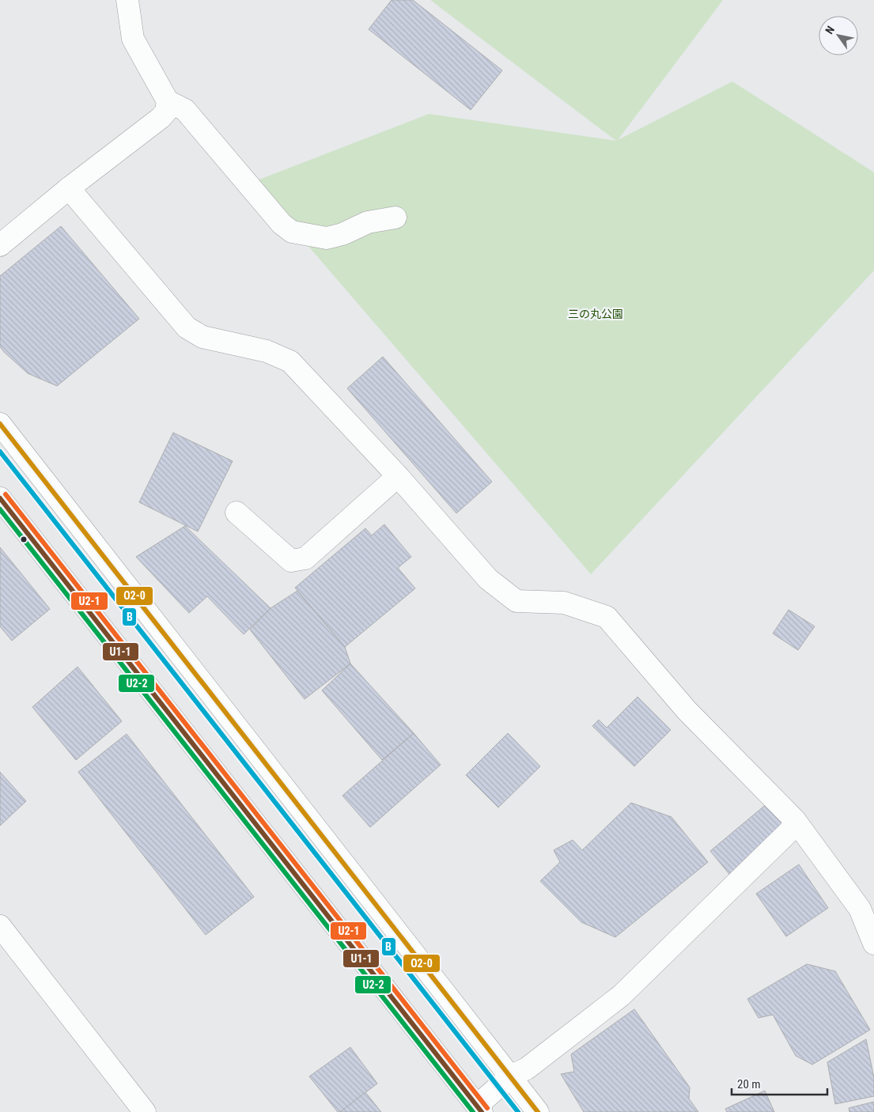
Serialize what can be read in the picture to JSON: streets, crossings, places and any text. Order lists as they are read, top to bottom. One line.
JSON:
{"parks":["三の丸公園"],"lines":["transit line O2-0","transit line B","transit line U2-1","transit line U1-1","transit line U2-2"],"scale_bar":"20 m","north":"top left"}
